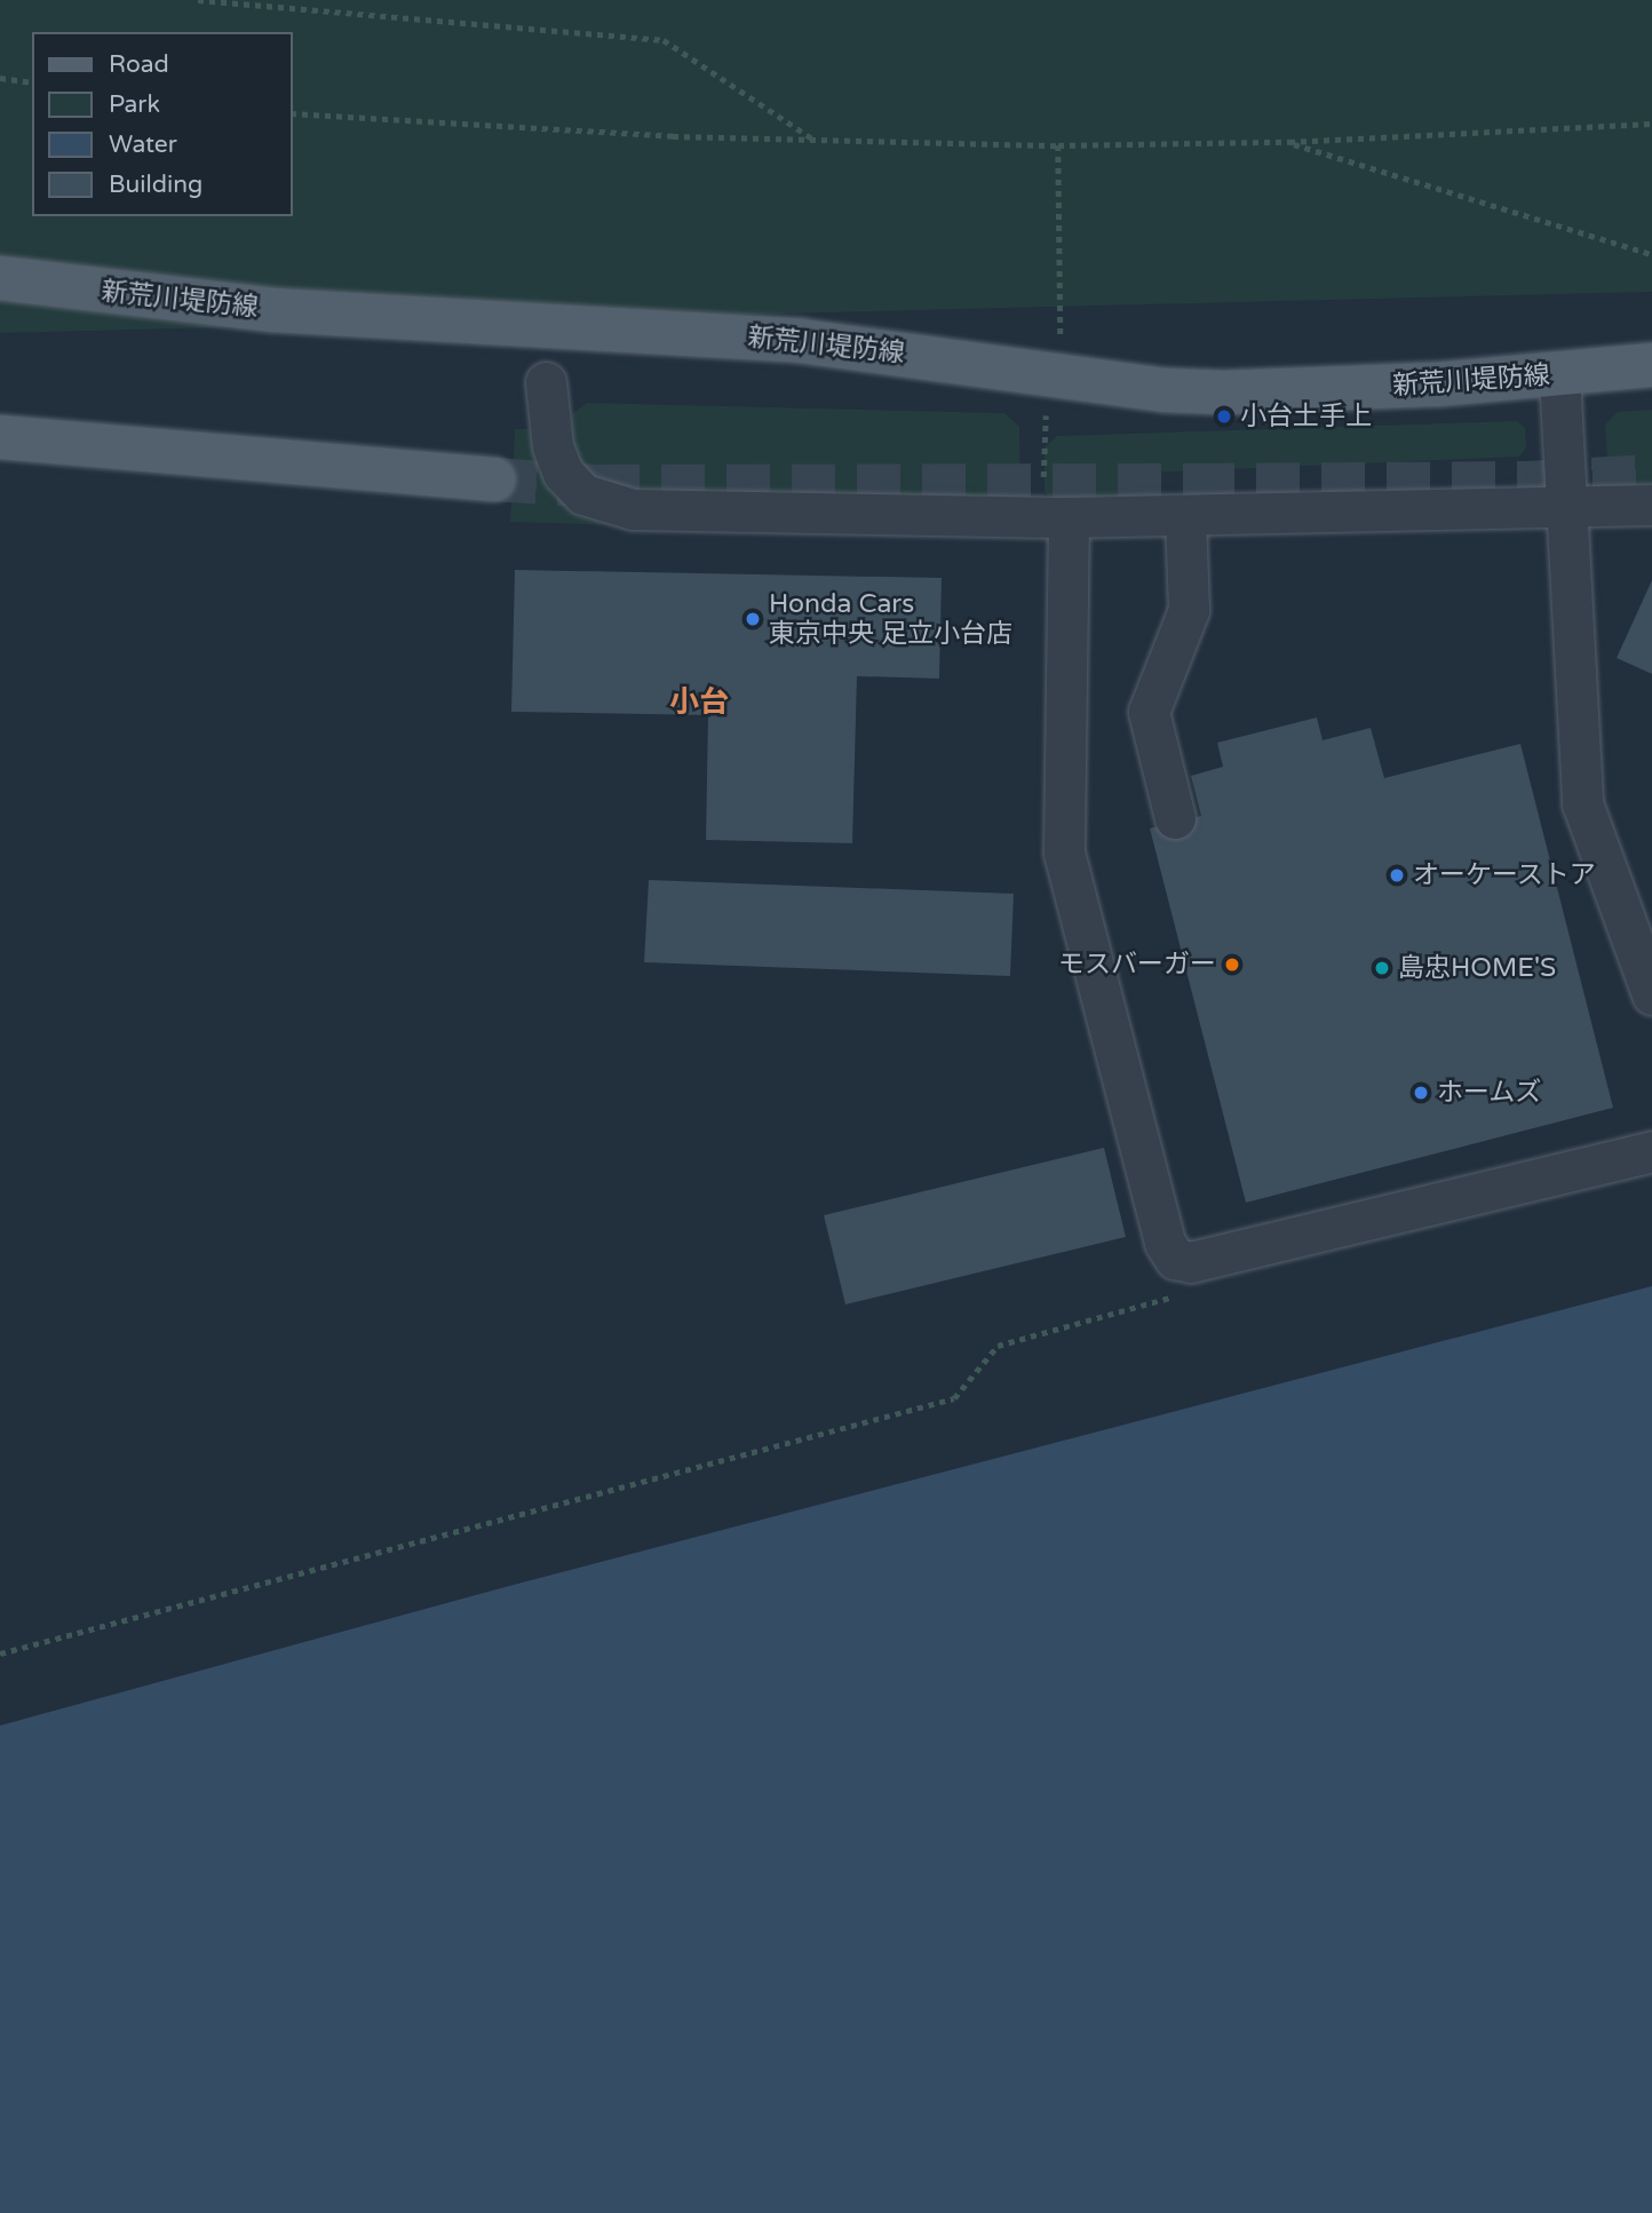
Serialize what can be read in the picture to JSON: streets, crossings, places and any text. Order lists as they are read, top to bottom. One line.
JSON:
{"streets":{"main road":["新荒川堤防線"]},"districts":["小台"],"places":["小台土手上","Honda Cars 東京中央 足立小台店","オーケーストア","モスバーガー","島忠HOME'S","ホームズ"],"legend":["Road","Park","Water","Building"]}
